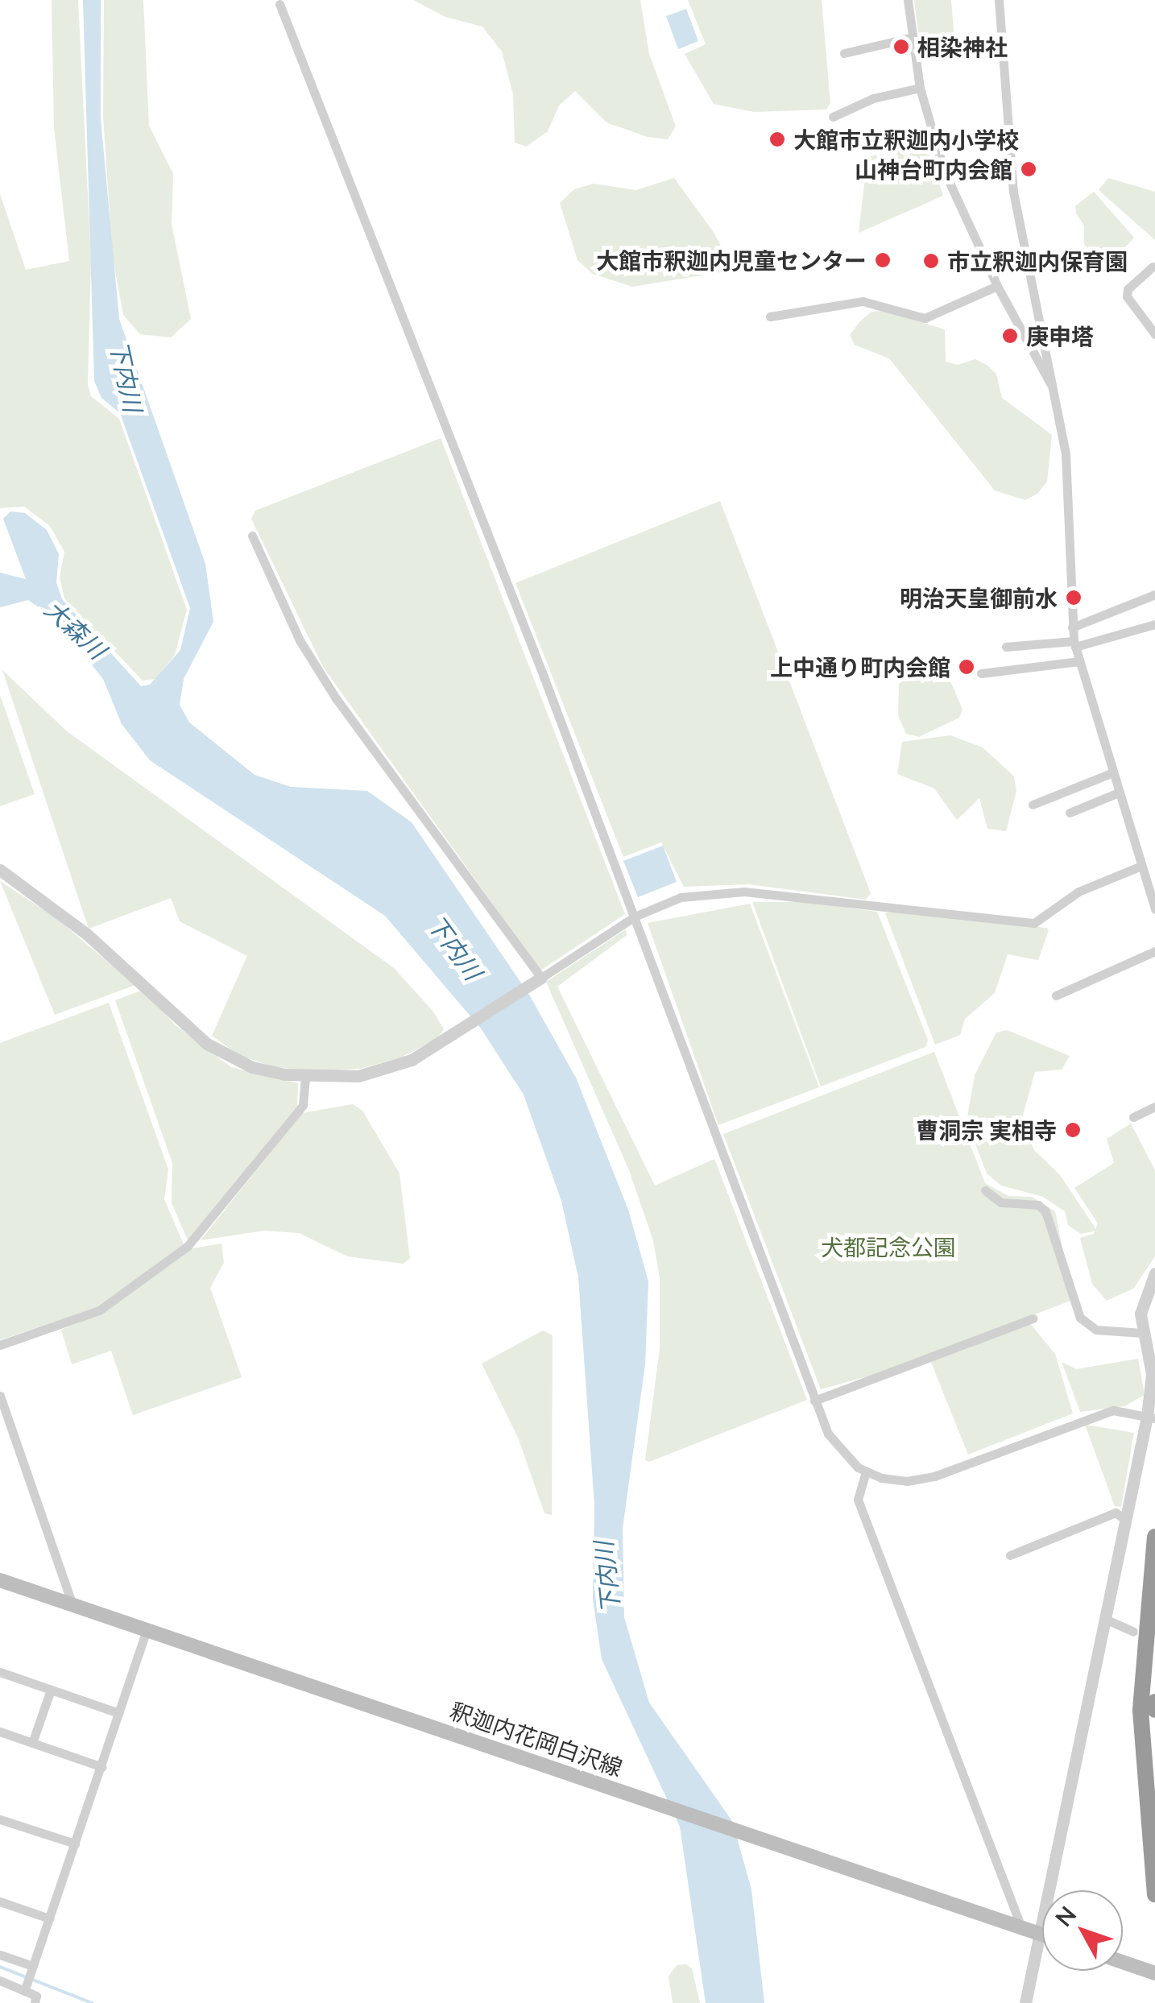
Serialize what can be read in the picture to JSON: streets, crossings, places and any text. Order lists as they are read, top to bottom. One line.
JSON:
{"streets":{"main road":["釈迦内花岡白沢線"]},"water":["下内川","大森川"],"parks":["犬都記念公園"],"places":["相染神社","大館市立釈迦内小学校","山神台町内会館","大館市釈迦内児童センター","市立釈迦内保育園","庚申塔","明治天皇御前水","上中通り町内会館","曹洞宗 実相寺"],"north":"top left"}
